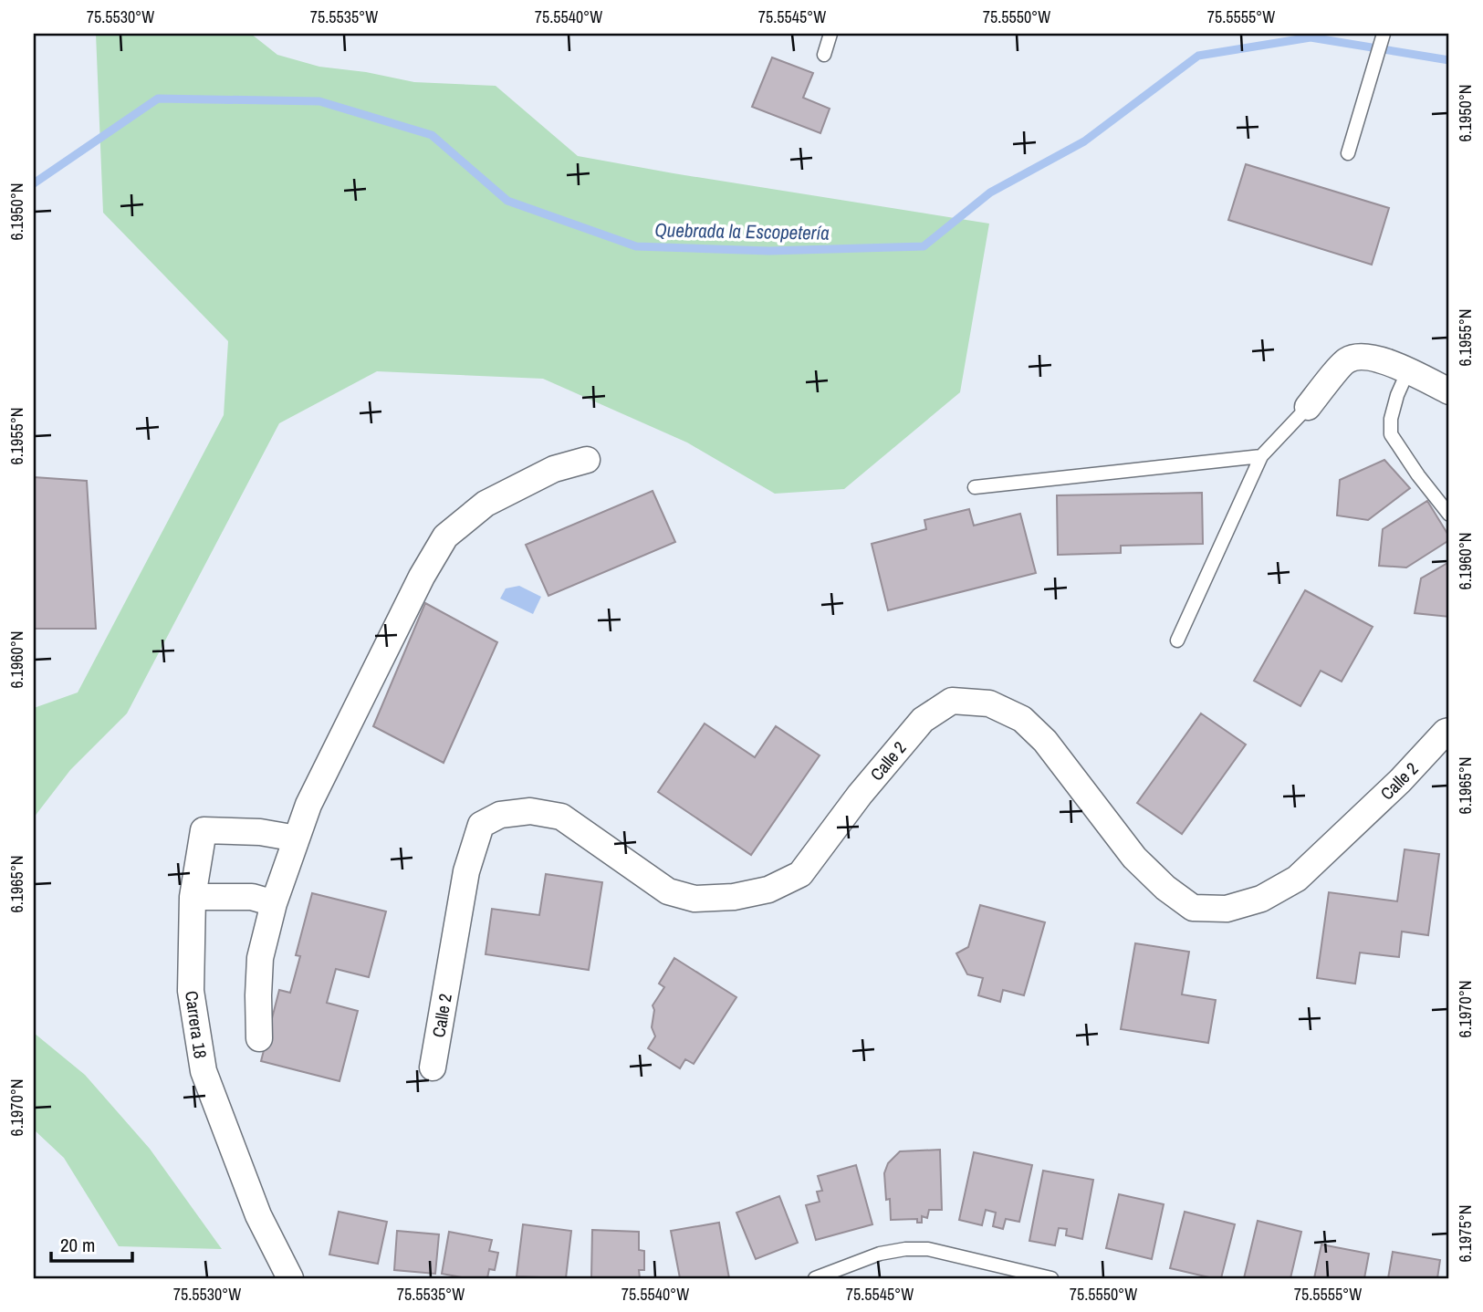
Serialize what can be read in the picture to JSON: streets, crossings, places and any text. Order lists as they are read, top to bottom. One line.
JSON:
{"streets":{"street":["Calle 2","Carrera 18"]},"water":["Quebrada la Escopetería"],"scale_bar":"20 m","coordinates":["75.5530°W","75.5535°W","75.5540°W","75.5545°W","75.5550°W","75.5555°W","6.1950°N","6.1955°N","6.1960°N","6.1965°N","6.1970°N","6.1975°N"]}
